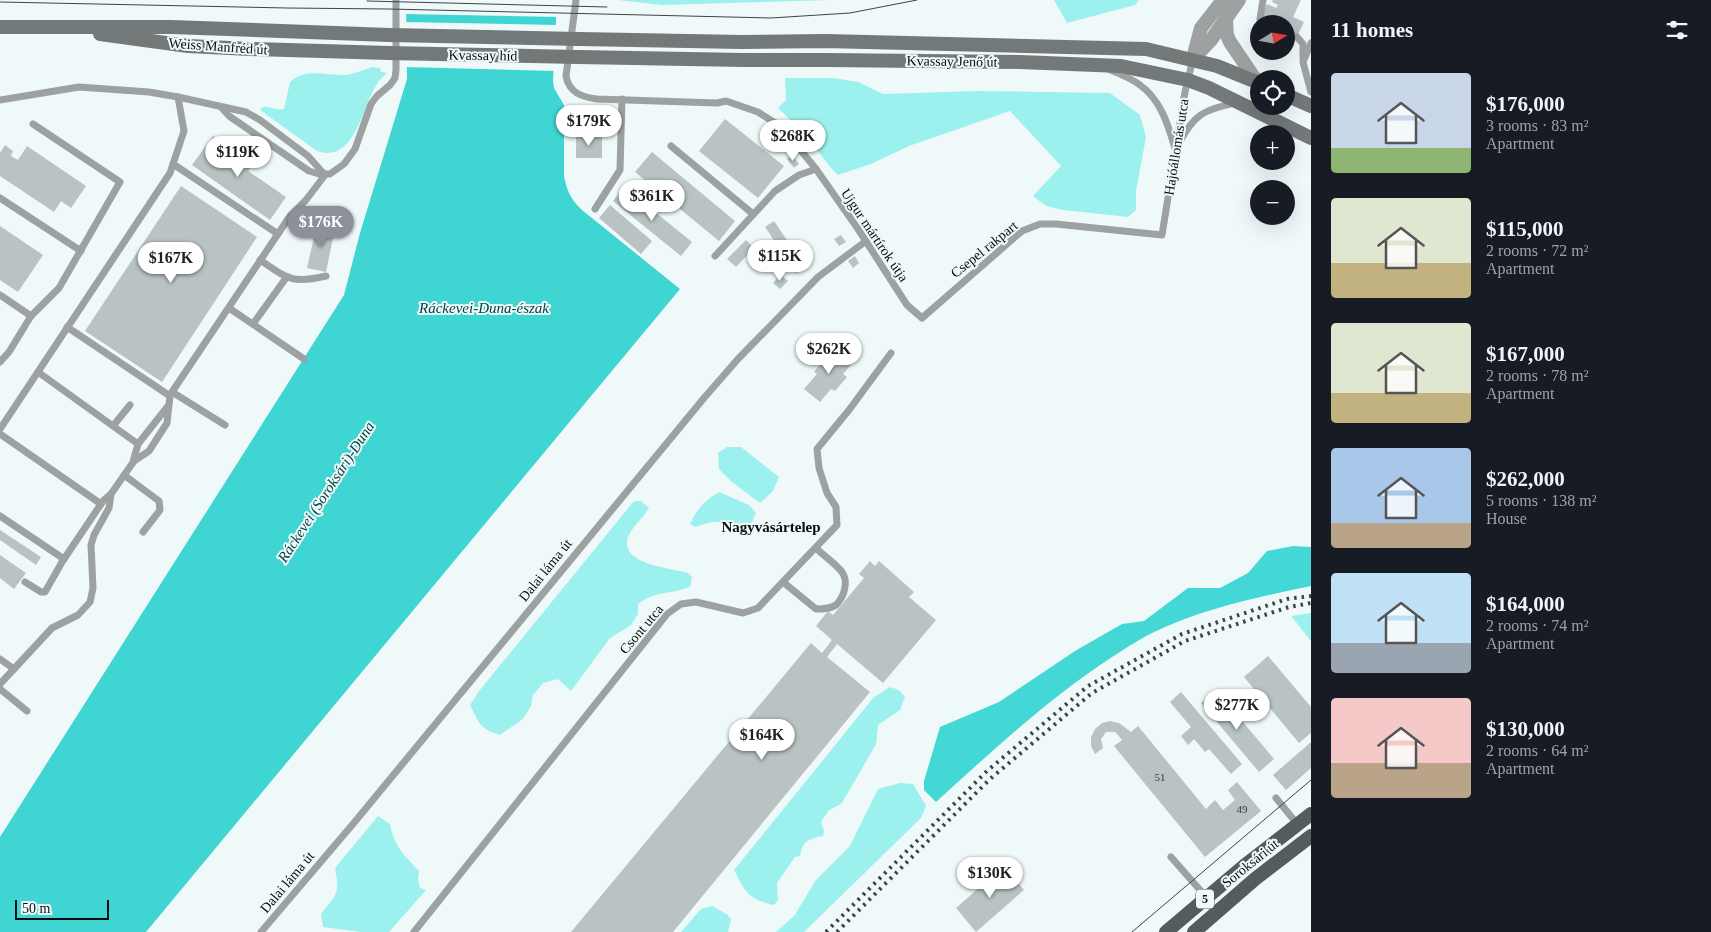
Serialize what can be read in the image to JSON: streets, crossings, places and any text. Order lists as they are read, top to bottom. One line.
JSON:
{"streets":{"main road":["Weiss Manfréd út","Kvassay híd","Kvassay Jenő út","Soroksári út","5"],"street":["Hajóállomás utca"],"lane":["Ujgur mártírok útja","Csepel rakpart","Dalai láma út","Csont utca"]},"crossings":[["Weiss Manfréd út","Kvassay híd"],["Kvassay híd","Kvassay Jenő út"],["Kvassay Jenő út","Hajóállomás utca"],["Hajóállomás utca","Csepel rakpart"],["Ujgur mártírok útja","Csepel rakpart"],["Ujgur mártírok útja","Dalai láma út"]],"districts":["Nagyvásártelep"],"water":["Ráckevei-Duna-észak","Ráckevei (Soroksári)-Duna"],"house_numbers":["51","49"],"scale_bar":"50 m","north":"right","page":{"heading":"11 homes","map_buttons":["+","−"],"list":[{"name":"$176,000","note":"3 rooms · 83 m² · Apartment"},{"name":"$115,000","note":"2 rooms · 72 m² · Apartment"},{"name":"$167,000","note":"2 rooms · 78 m² · Apartment"},{"name":"$262,000","note":"5 rooms · 138 m² · House"},{"name":"$164,000","note":"2 rooms · 74 m² · Apartment"},{"name":"$130,000","note":"2 rooms · 64 m² · Apartment"}],"price":["$179K","$268K","$119K","$361K","$176K","$115K","$167K","$262K","$277K","$164K","$130K"],"scale":"50 m"}}
